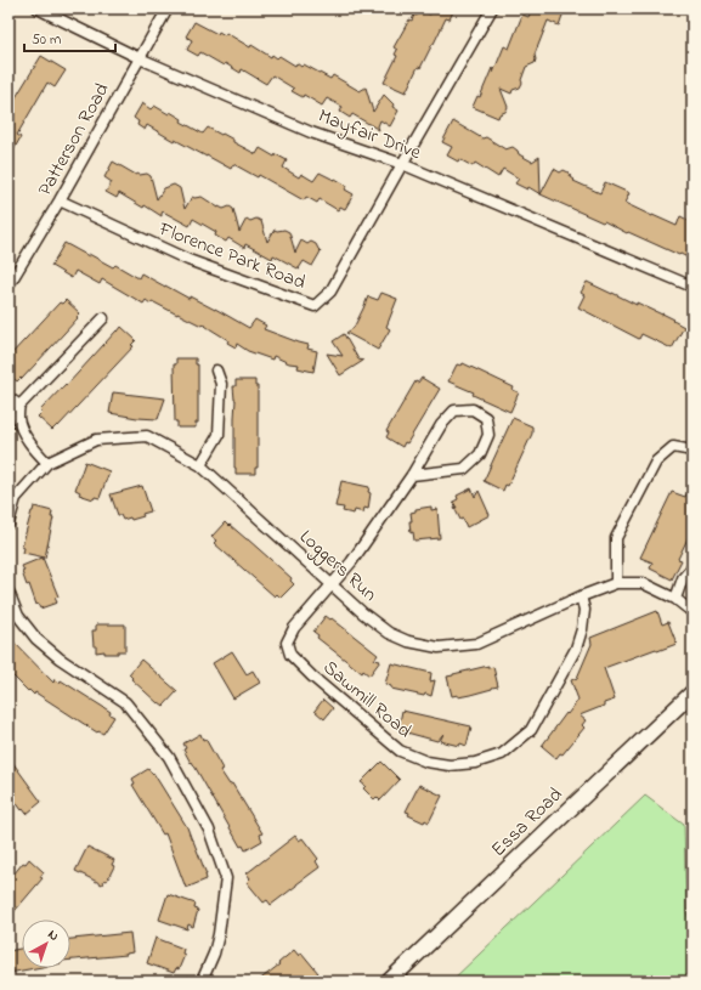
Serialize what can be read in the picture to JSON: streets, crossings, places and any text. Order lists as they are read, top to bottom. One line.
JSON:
{"streets":{"main road":["Essa Road"],"street":["Mayfair Drive","Patterson Road","Florence Park Road","Loggers Run","Sawmill Road"]},"crossings":[["Mayfair Drive","Patterson Road"],["Mayfair Drive","Florence Park Road"],["Patterson Road","Florence Park Road"],["Loggers Run","Sawmill Road"]],"scale_bar":"50 m","north":"top right"}
